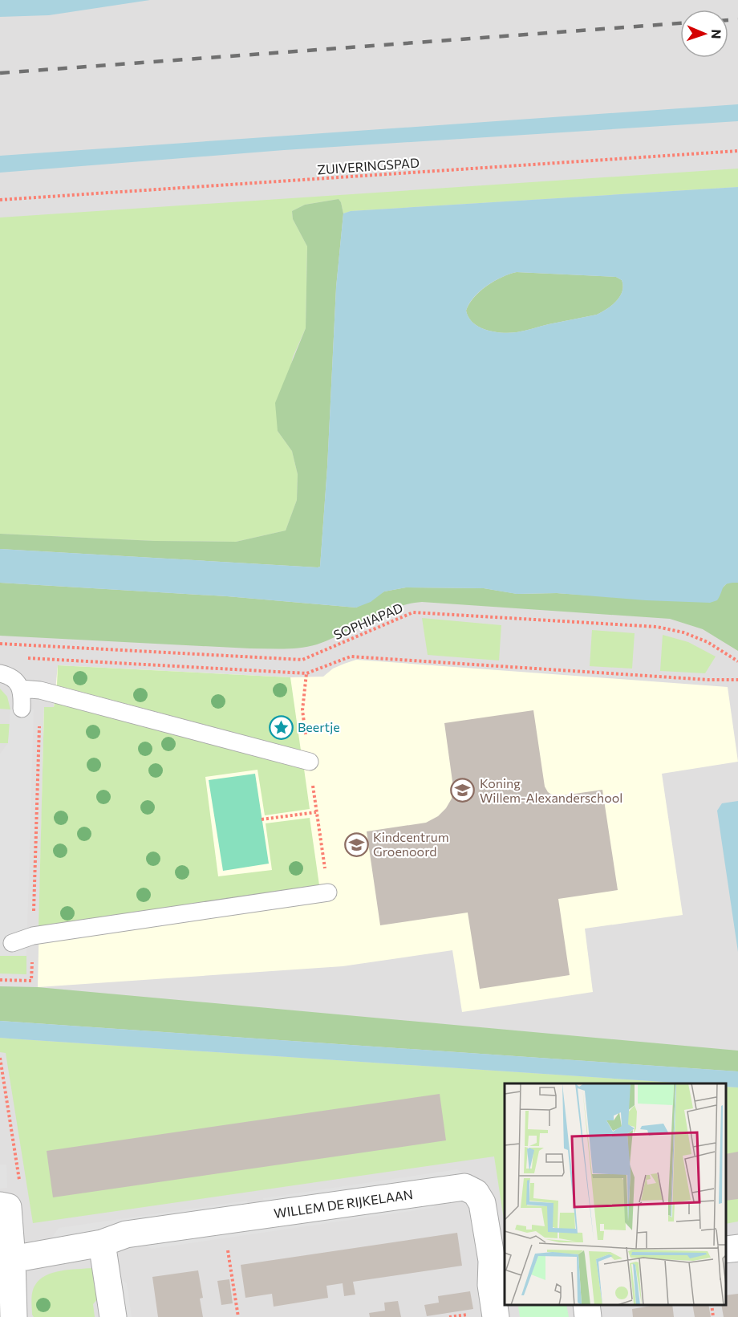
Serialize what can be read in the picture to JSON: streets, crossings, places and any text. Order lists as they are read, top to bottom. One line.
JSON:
{"streets":{"street":["WILLEM DE RIJKELAAN"],"path":["ZUIVERINGSPAD","SOPHIAPAD"]},"places":{"place":["Beertje"],"school or university":["Koning Willem-Alexanderschool","Kindcentrum Groenoord"]},"north":"right"}
